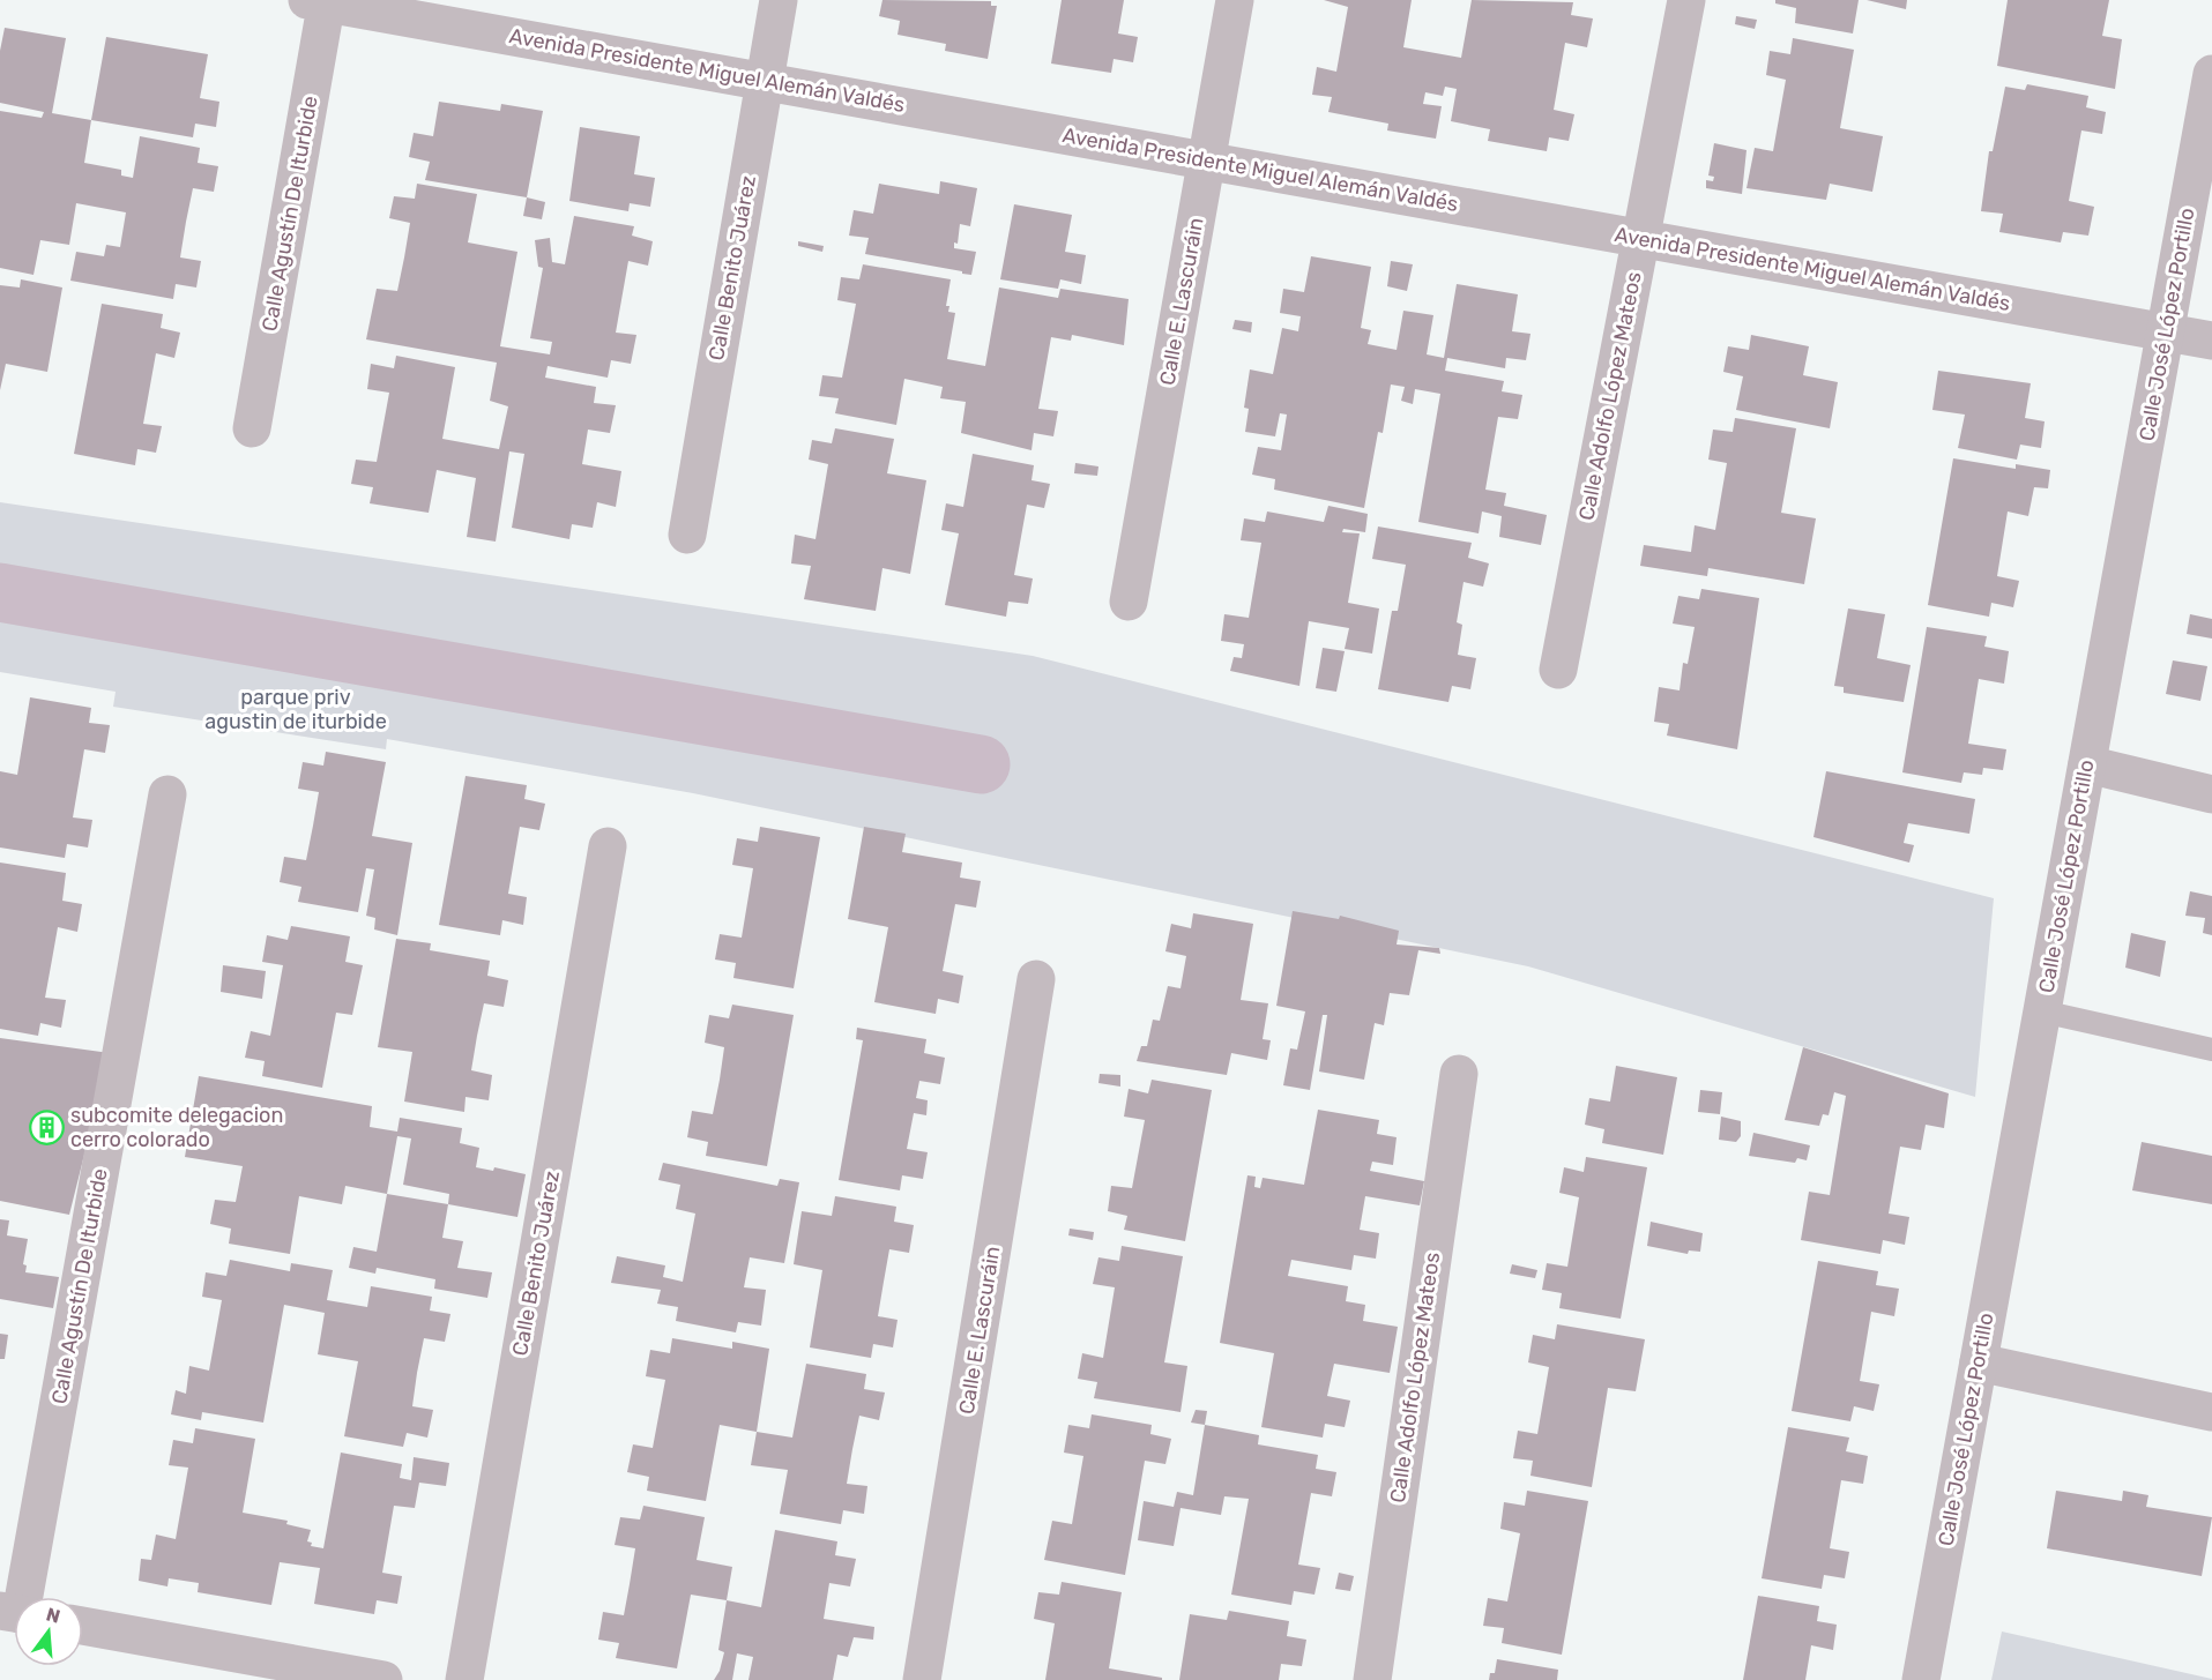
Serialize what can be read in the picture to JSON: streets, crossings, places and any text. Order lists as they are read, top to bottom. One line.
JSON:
{"streets":{"street":["Avenida Presidente Miguel Alemán Valdés","Calle Agustín De Iturbide","Calle Benito Juárez","Calle E. Lascuráin","Calle José López Portillo","Calle Adolfo López Mateos"]},"crossings":[["Avenida Presidente Miguel Alemán Valdés","Calle Agustín De Iturbide"],["Avenida Presidente Miguel Alemán Valdés","Calle Benito Juárez"],["Avenida Presidente Miguel Alemán Valdés","Calle E. Lascuráin"],["Avenida Presidente Miguel Alemán Valdés","Calle José López Portillo"],["Avenida Presidente Miguel Alemán Valdés","Calle Adolfo López Mateos"]],"parks":["parque priv agustin de iturbide"],"places":{"building":["subcomite delegacion cerro colorado"]},"north":"top"}
